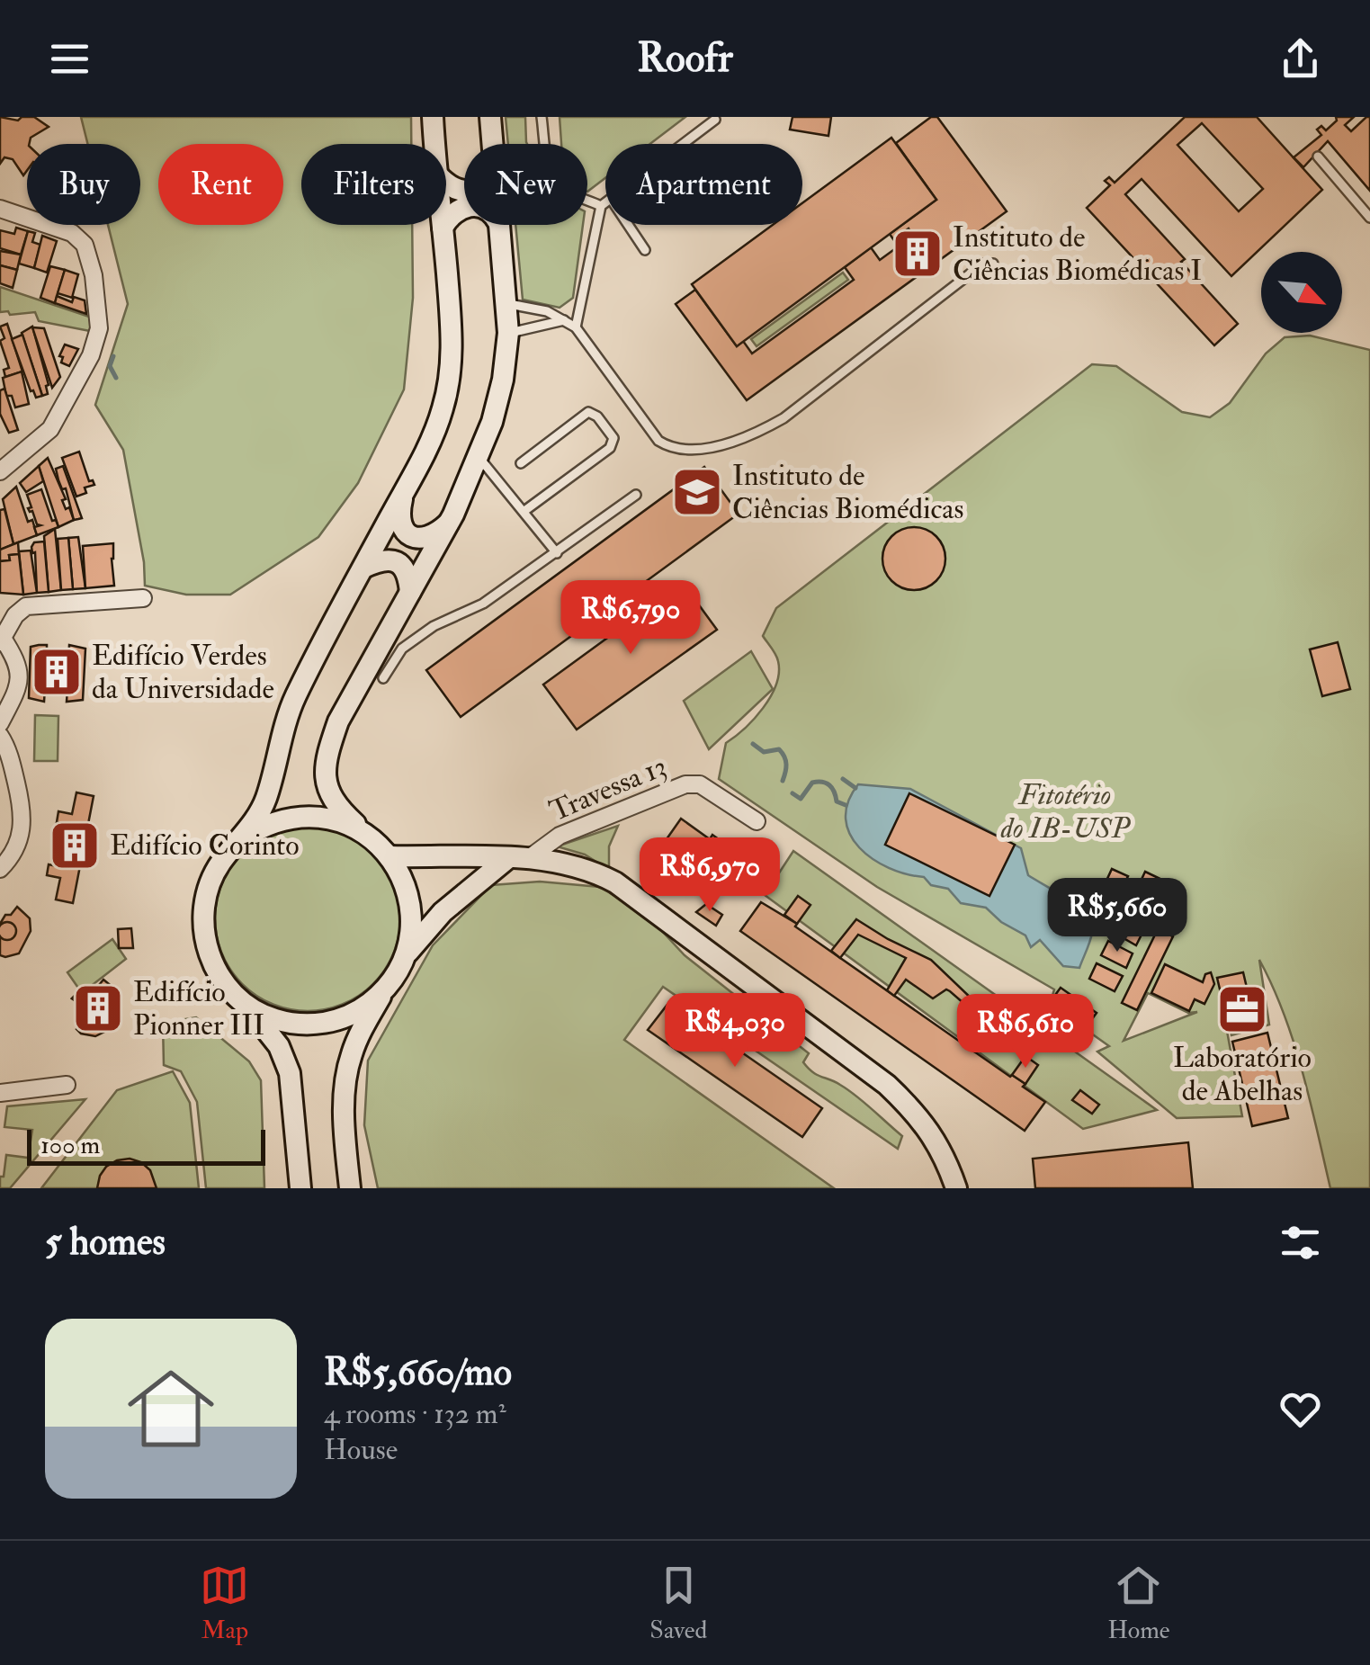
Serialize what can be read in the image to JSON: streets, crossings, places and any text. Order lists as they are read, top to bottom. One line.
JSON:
{"streets":{"street":["Travessa 13"]},"parks":["Fitotério do IB-USP"],"places":{"building":["Instituto de Ciências Biomédicas I","Edifício Verdes da Universidade","Edifício Corinto","Edifício Pionner III"],"school or university":["Instituto de Ciências Biomédicas"],"office":["Laboratório de Abelhas"]},"scale_bar":"100 m","north":"bottom right","page":{"header":"Roofr","chip":["Buy","Rent","Filters","New","Apartment"],"price":["R$6,790","R$6,970","R$5,660","R$4,030","R$6,610"],"scale":"100 m","heading":"5 homes","list":[{"name":"R$5,660/mo","note":"4 rooms · 132 m² · House"}],"tabs":["Map","Saved","Home"]}}
